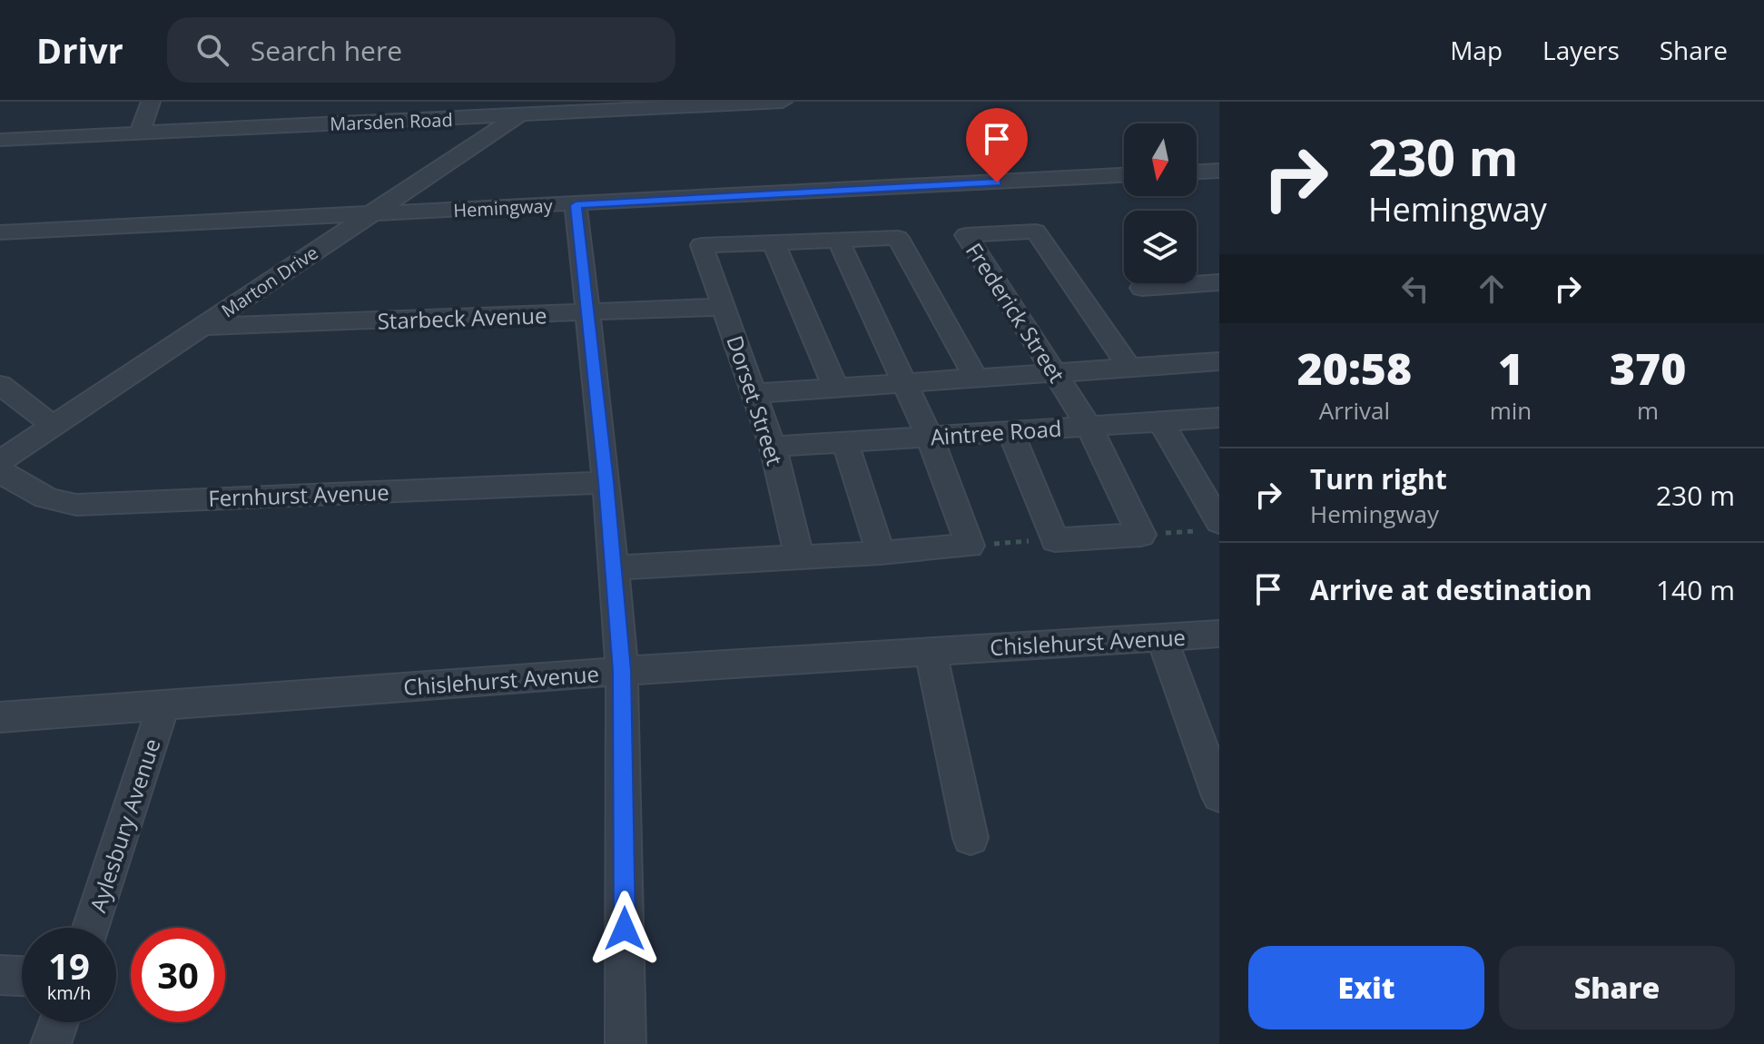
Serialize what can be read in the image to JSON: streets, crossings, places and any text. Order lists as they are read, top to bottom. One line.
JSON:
{"streets":{"street":["Marsden Road","Hemingway","Marton Drive","Frederick Street","Starbeck Avenue","Dorset Street","Aintree Road","Fernhurst Avenue","Chislehurst Avenue","Aylesbury Avenue"]},"crossings":[["Marsden Road","Marton Drive"],["Hemingway","Marton Drive"],["Marton Drive","Starbeck Avenue"],["Frederick Street","Aintree Road"],["Starbeck Avenue","Dorset Street"],["Dorset Street","Aintree Road"],["Chislehurst Avenue","Aylesbury Avenue"]],"north":"bottom","page":{"header":"Drivr","search":"Search here","nav":["Map","Layers","Share"],"turn":["230 m","Hemingway"],"eta":["20:58","Arrival","1","min","370","m"],"list":[{"name":"Turn right","note":"Hemingway","value":"230 m"},{"name":"Arrive at destination","value":"140 m"}],"speed":"19 km/h","limit":"30","buttons":["Exit","Share"]}}
